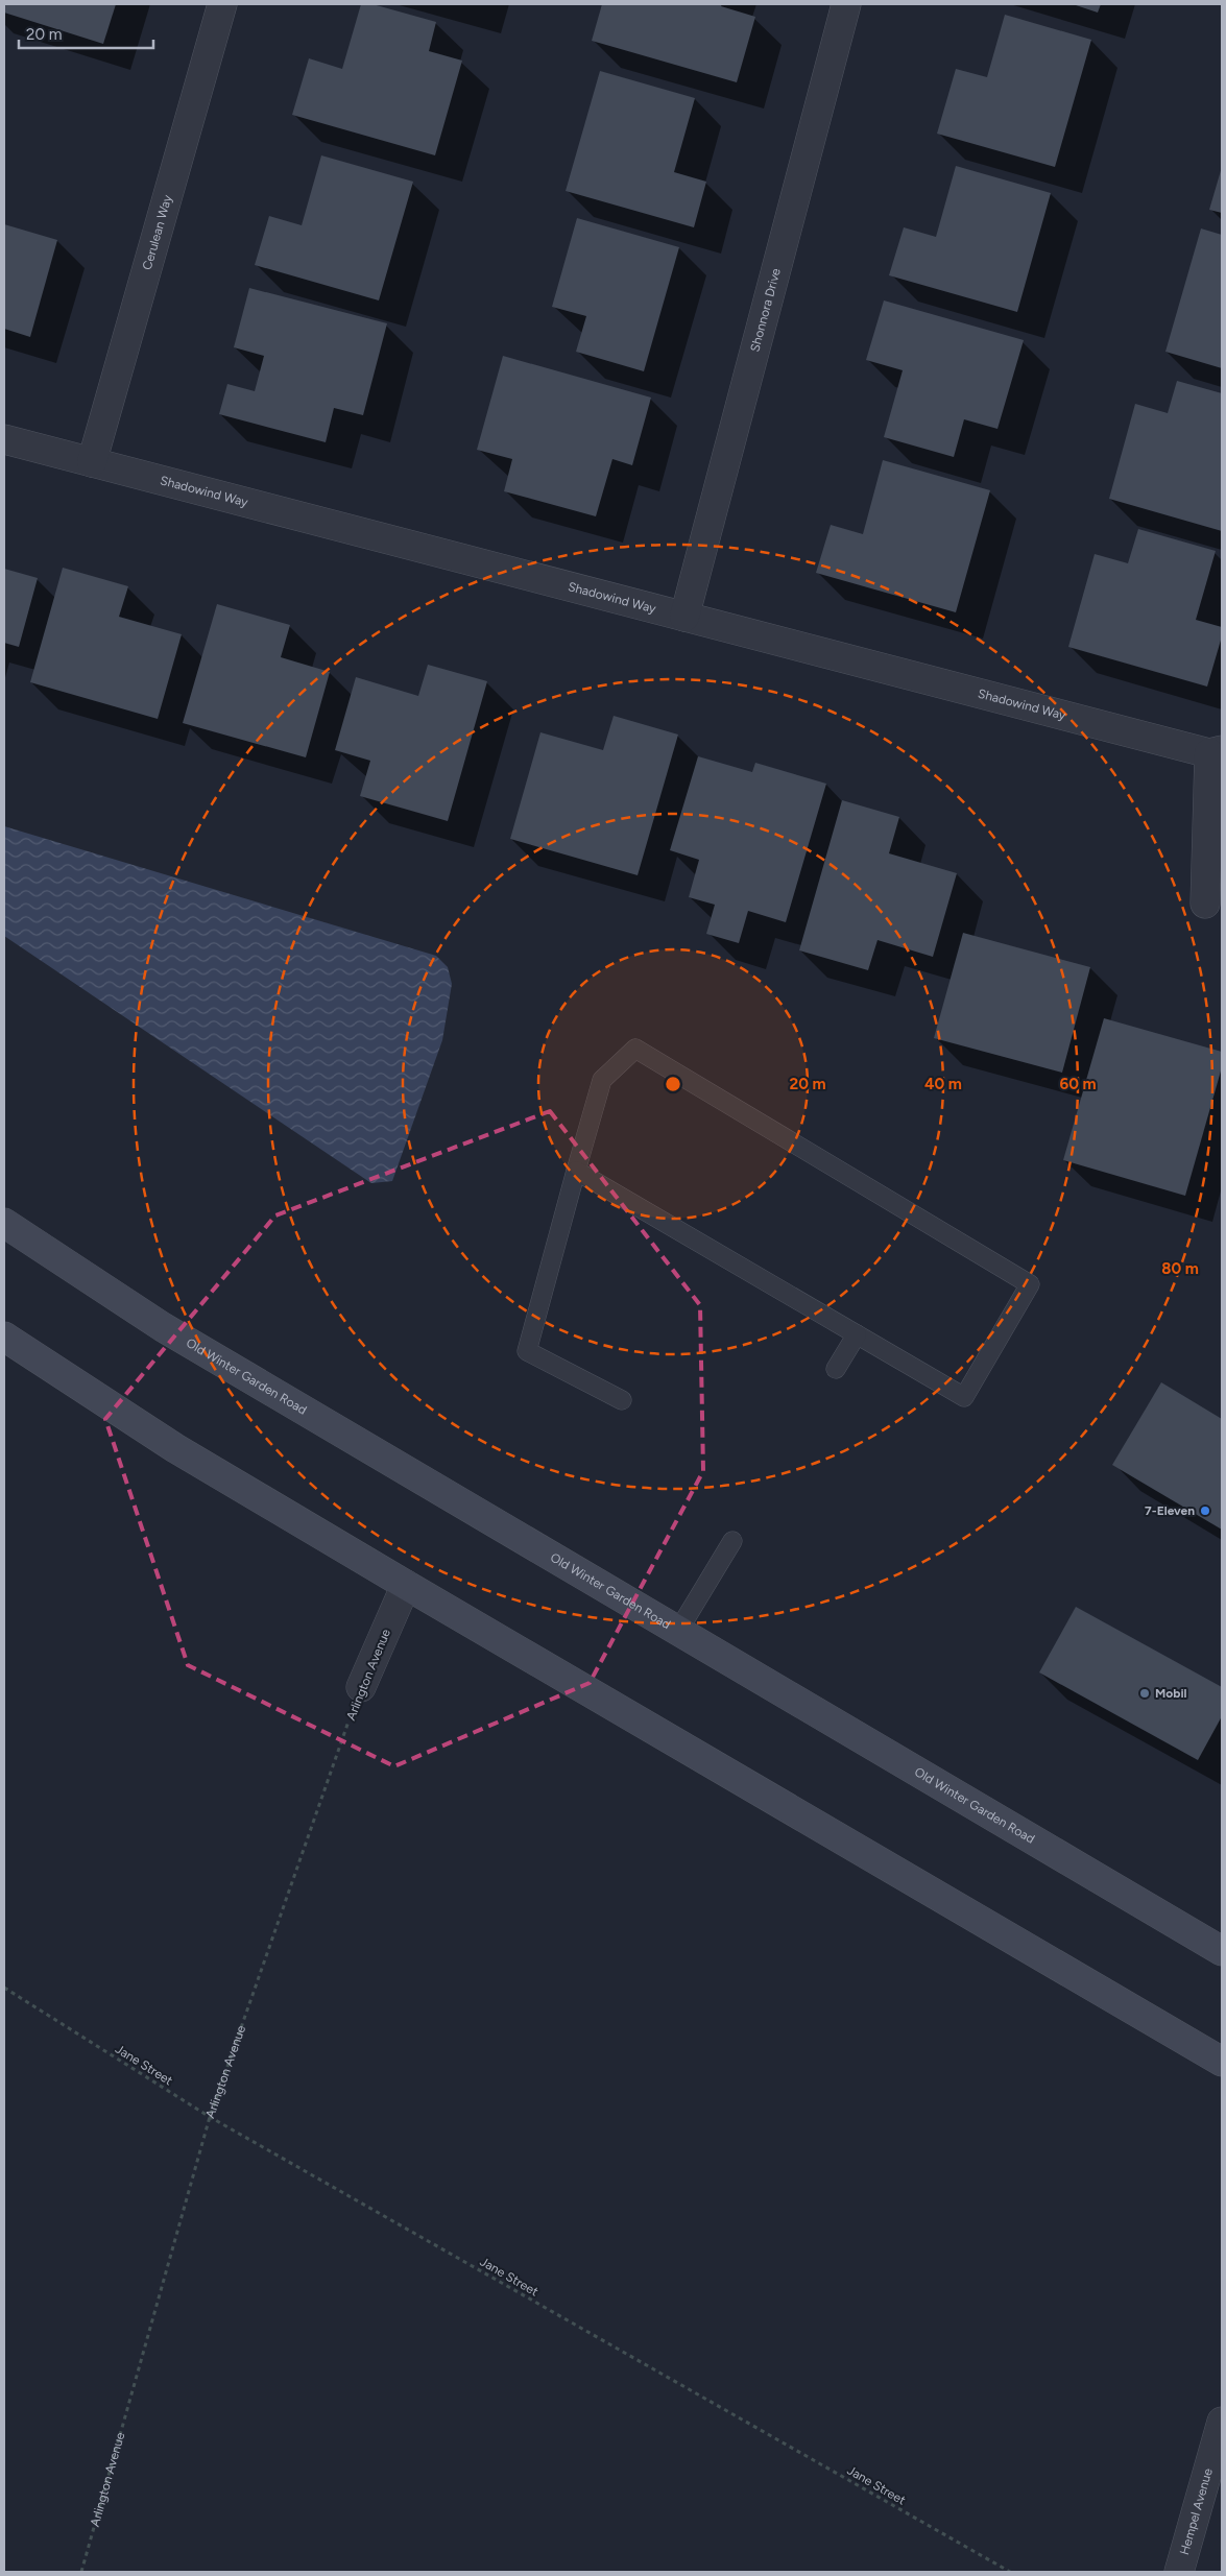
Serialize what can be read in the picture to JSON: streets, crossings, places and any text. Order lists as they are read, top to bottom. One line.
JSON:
{"streets":{"main road":["Old Winter Garden Road"],"street":["Cerulean Way","Shonnora Drive","Shadowind Way","Arlington Avenue","Hempel Avenue"],"path":["Jane Street"]},"crossings":[["Cerulean Way","Shadowind Way"],["Shonnora Drive","Shadowind Way"],["Arlington Avenue","Jane Street"]],"places":["7-Eleven","Mobil"],"scale_bar":"20 m","rings":["20 m","40 m","60 m","80 m"]}
